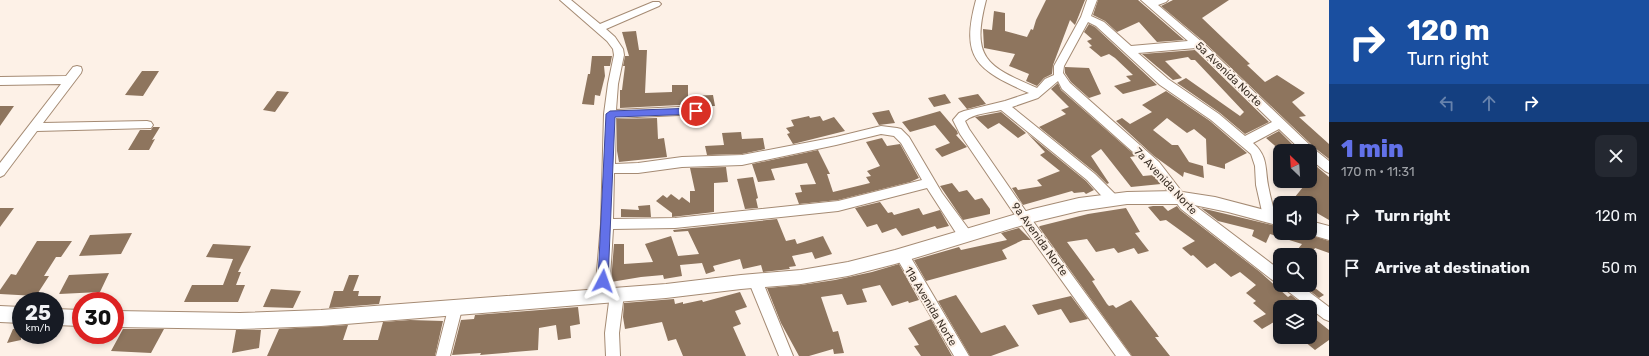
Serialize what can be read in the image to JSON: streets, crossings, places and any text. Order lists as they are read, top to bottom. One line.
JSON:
{"streets":{"street":["5a Avenida Norte","7a Avenida Norte","9a Avenida Norte","11a Avenida Norte"]},"north":"top left","page":{"turn":["120 m","Turn right"],"heading":["1 min","170 m · 11:31"],"list":[{"name":"Turn right","value":"120 m"},{"name":"Arrive at destination","value":"50 m"}],"speed":"25 km/h","limit":"30"}}
